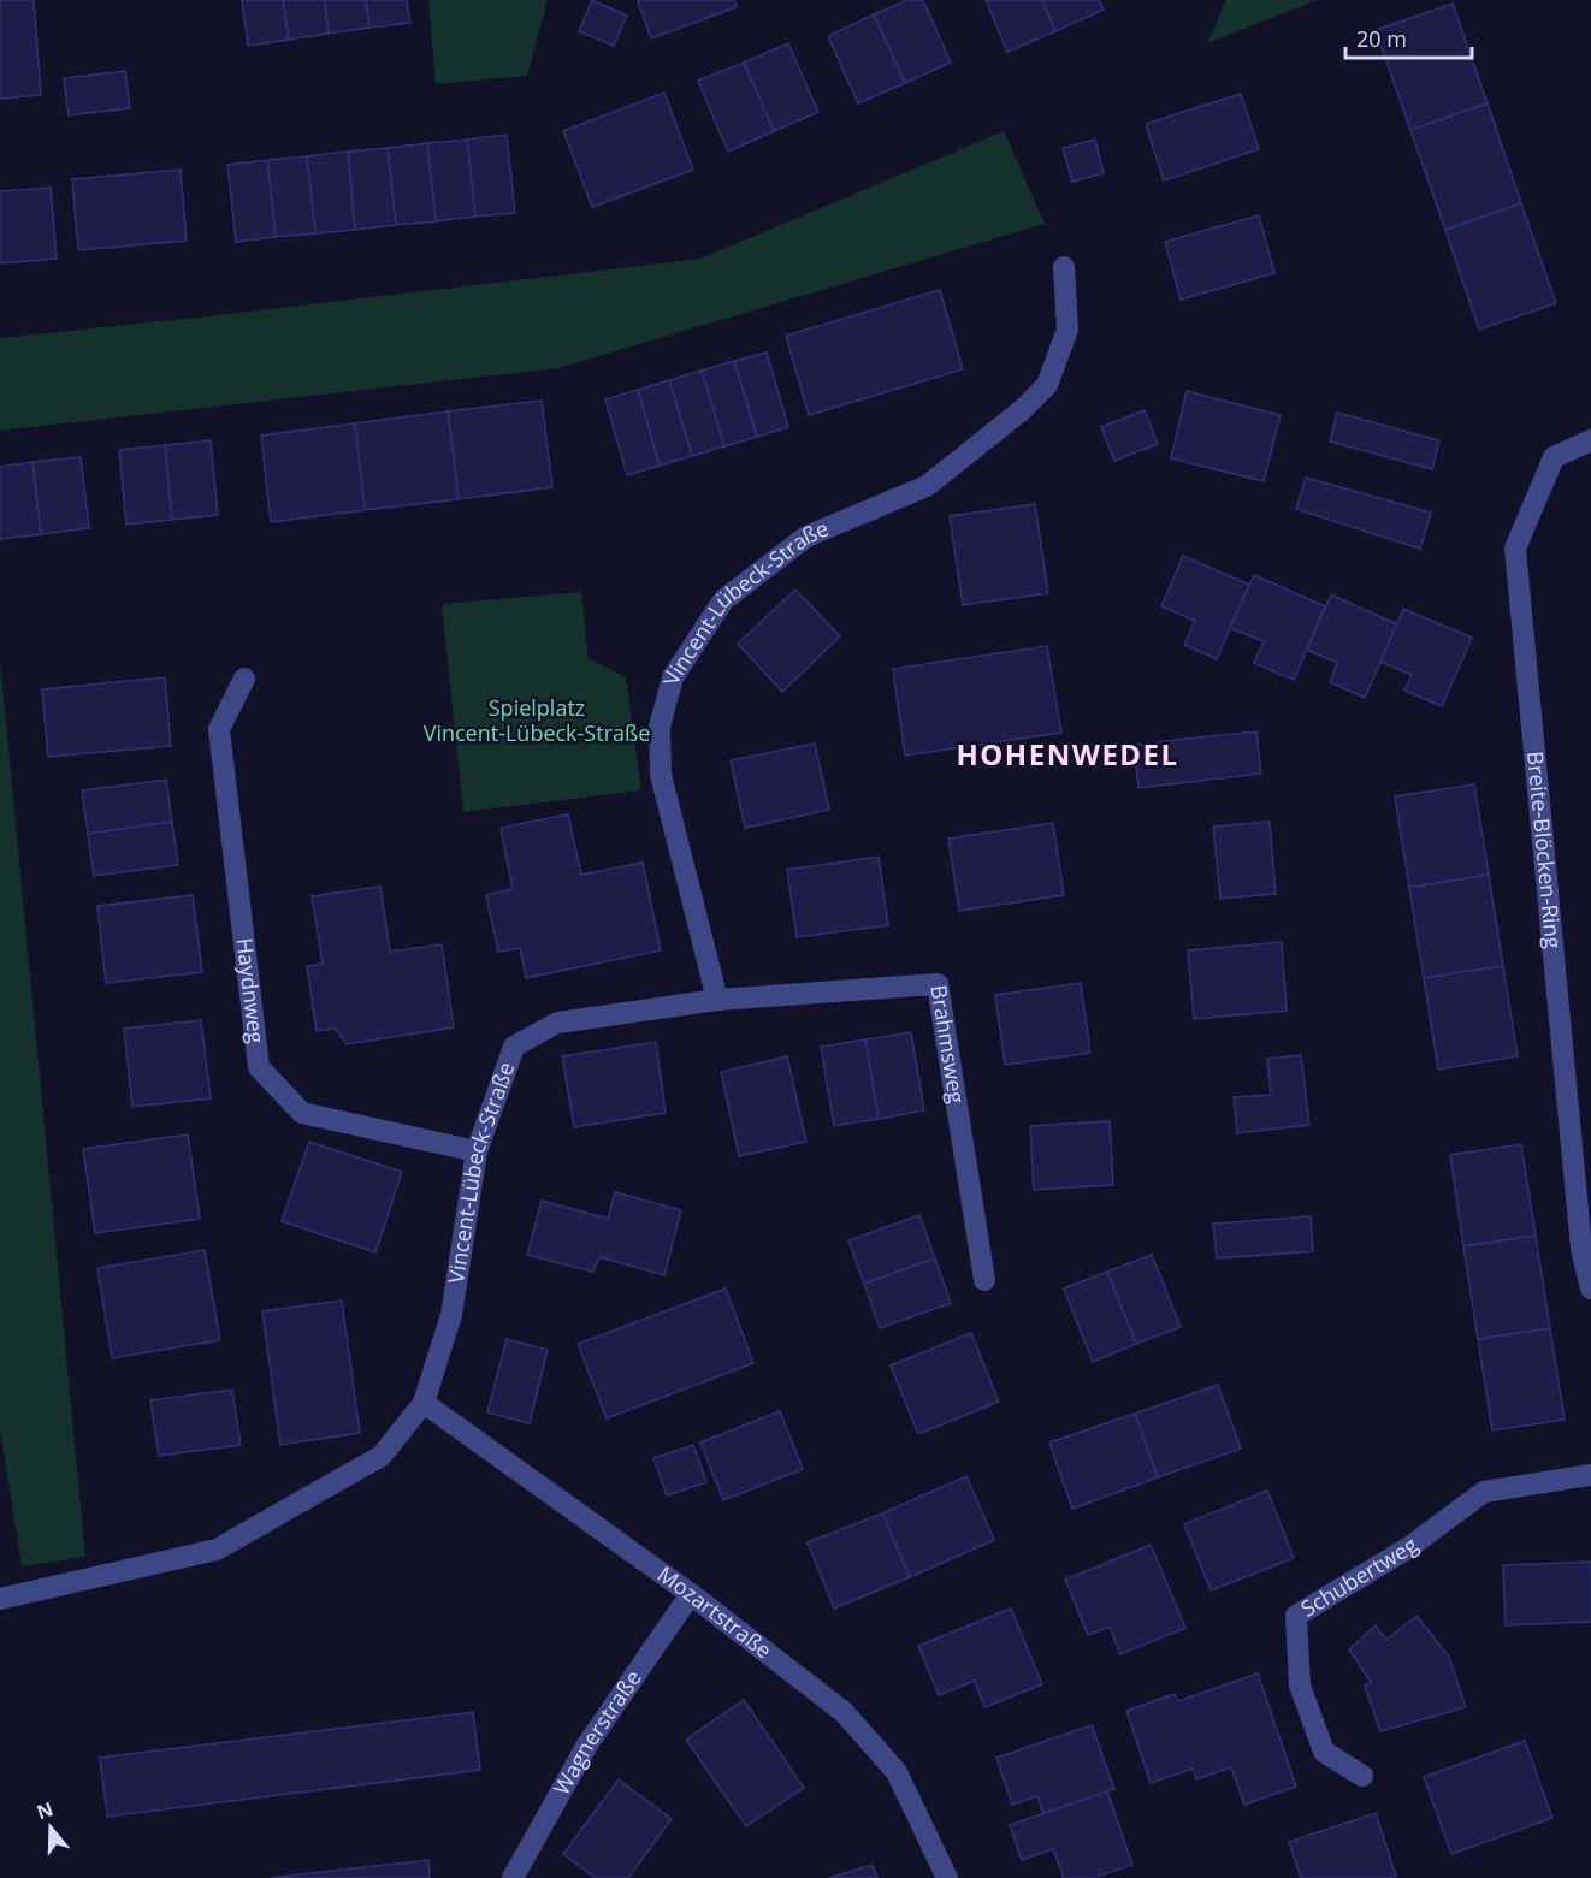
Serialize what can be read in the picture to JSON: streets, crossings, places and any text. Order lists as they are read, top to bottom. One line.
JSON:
{"streets":{"street":["Vincent-Lübeck-Straße","Breite-Blöcken-Ring","Haydnweg","Brahmsweg","Schubertweg","Mozartstraße","Wagnerstraße"]},"crossings":[["Vincent-Lübeck-Straße","Haydnweg"],["Vincent-Lübeck-Straße","Brahmsweg"],["Vincent-Lübeck-Straße","Mozartstraße"],["Mozartstraße","Wagnerstraße"]],"districts":["HOHENWEDEL"],"parks":["Spielplatz Vincent-Lübeck-Straße"],"scale_bar":"20 m","north":"top"}
